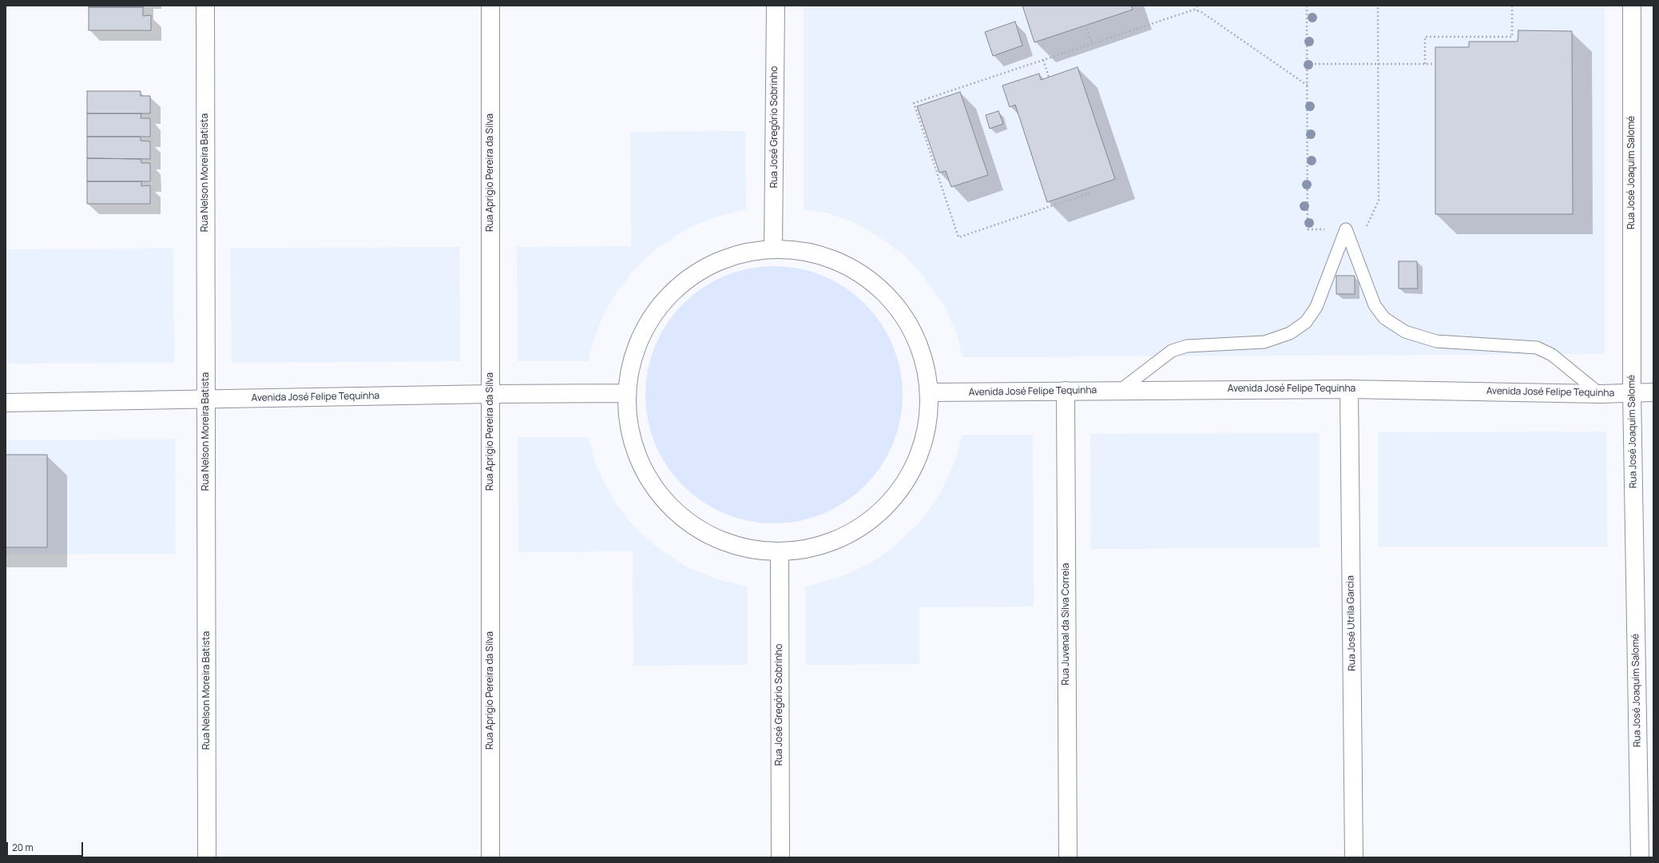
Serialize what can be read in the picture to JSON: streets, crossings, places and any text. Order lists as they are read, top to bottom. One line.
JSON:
{"streets":{"street":["Rua José Gregório Sobrinho","Rua Nelson Moreira Batista","Rua Aprigio Pereira da Silva","Rua José Joaquim Salomé","Avenida José Felipe Tequinha","Rua José Utrila Garcia","Rua Juvenal da Silva Correia"]},"crossings":[["Rua Nelson Moreira Batista","Avenida José Felipe Tequinha"],["Rua Aprigio Pereira da Silva","Avenida José Felipe Tequinha"],["Rua José Joaquim Salomé","Avenida José Felipe Tequinha"],["Avenida José Felipe Tequinha","Rua José Utrila Garcia"],["Avenida José Felipe Tequinha","Rua Juvenal da Silva Correia"]],"scale_bar":"20 m"}
